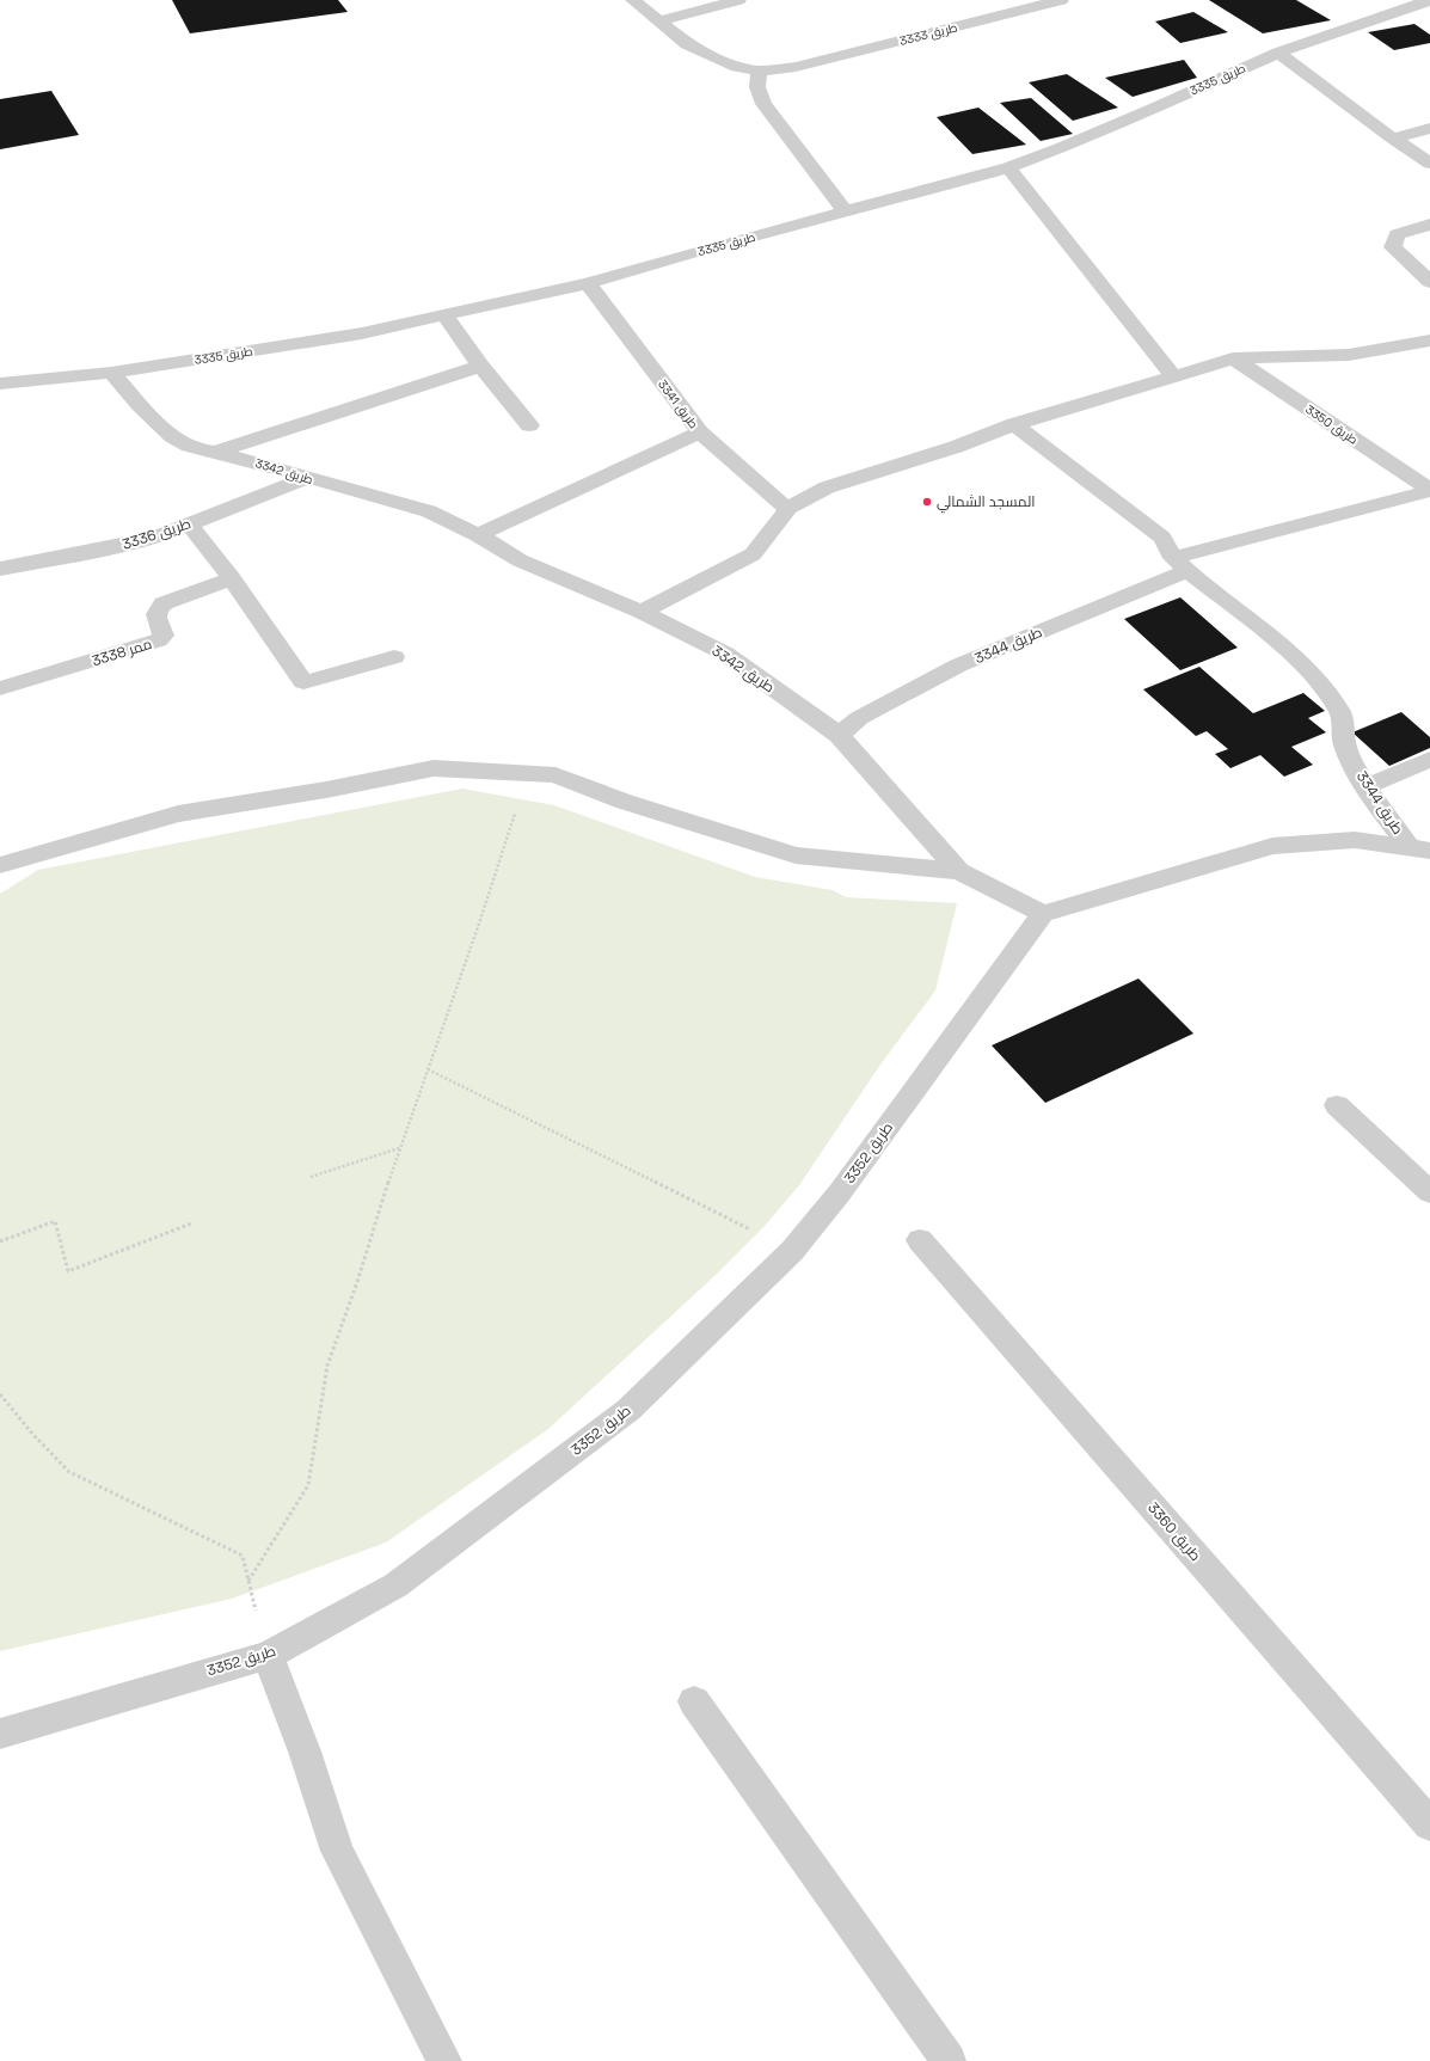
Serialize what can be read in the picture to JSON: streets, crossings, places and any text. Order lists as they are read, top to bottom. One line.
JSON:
{"streets":{"street":["طريق 3333","طريق 3335","طريق 3341","طريق 3350","طريق 3342","طريق 3336","طريق 3344","ممر 3338","طريق 3352","طريق 3360"]},"crossings":[["طريق 3335","طريق 3341"],["طريق 3335","طريق 3342"],["طريق 3350","طريق 3344"],["طريق 3342","طريق 3336"],["طريق 3342","طريق 3344"]],"places":["المسجد الشمالي"]}
